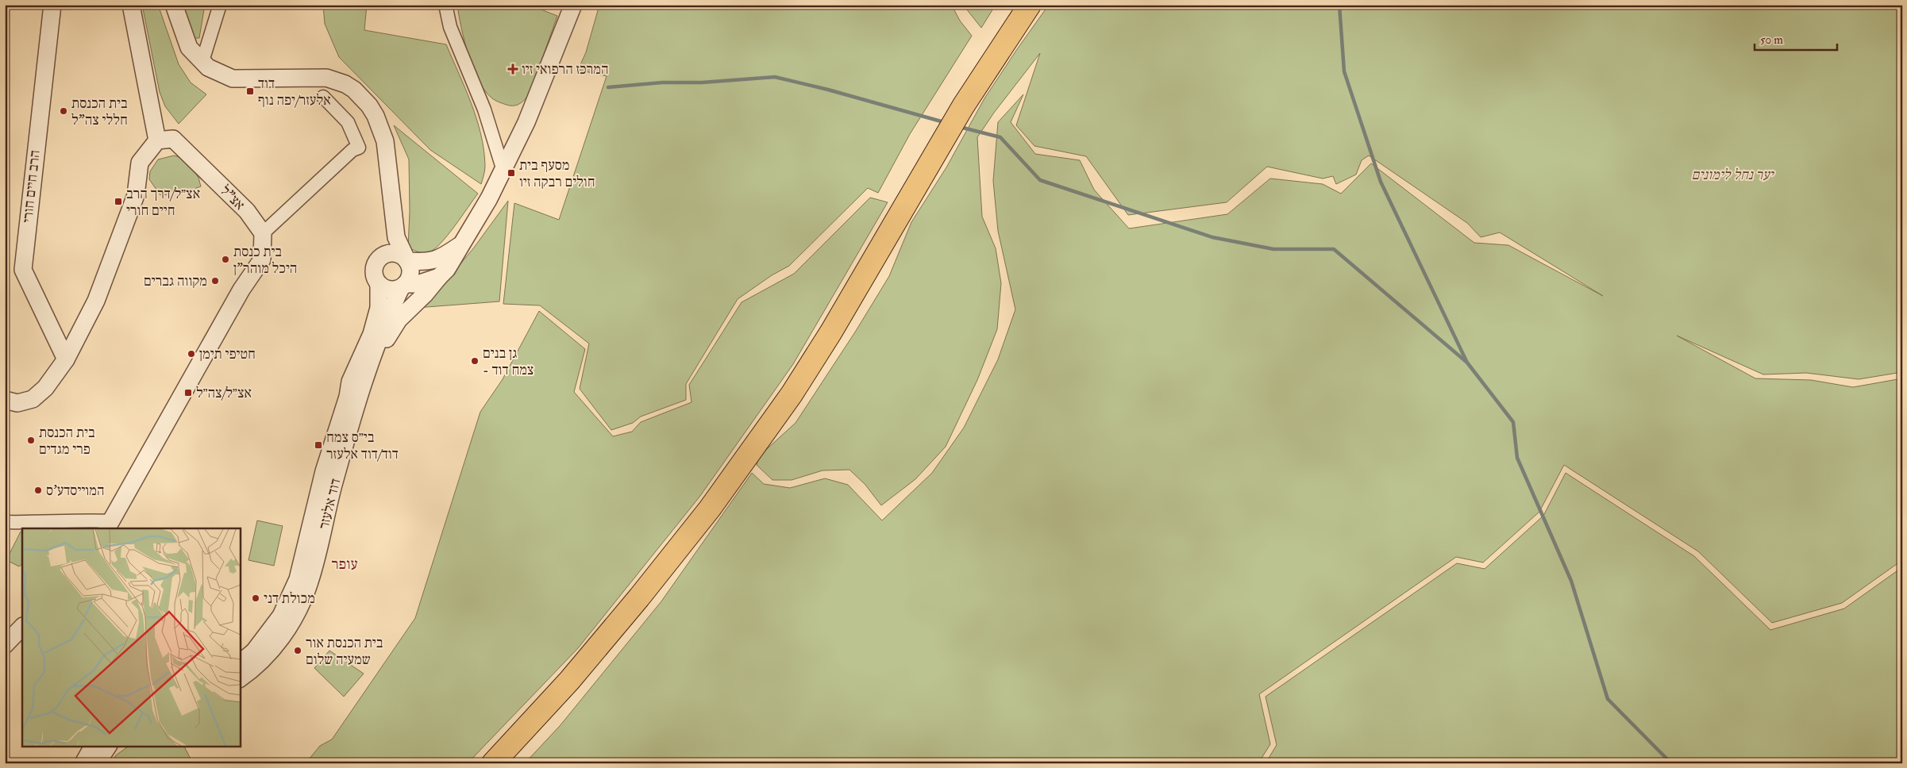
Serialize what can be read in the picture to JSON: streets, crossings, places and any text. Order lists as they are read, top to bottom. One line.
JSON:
{"streets":{"street":["הרב חיים חורי","אצ\"ל","דוד אלעזר"]},"districts":["עופר"],"parks":["יער נחל לימונים"],"places":{"health":["המרכז הרפואי זיו"],"transit":["דוד אלעזר/יפה נוף","מסעף בית חולים רבקה זיו","אצ״ל/דרך הרב חיים חורי","אצ״ל/צה״ל","בי״ס צמח דוד/דוד אלעזר"],"other":["בית הכנסת חללי צה\"ל","בית כנסת היכל מוהר\"ן","מקווה גברים","חטיפי תימן","גן בנים - צמח דוד","בית הכנסת פרי מגדים","המוייסדע'ס","מכולת דני","בית הכנסת אור שמעיה שלום"]},"scale_bar":"50 m"}
